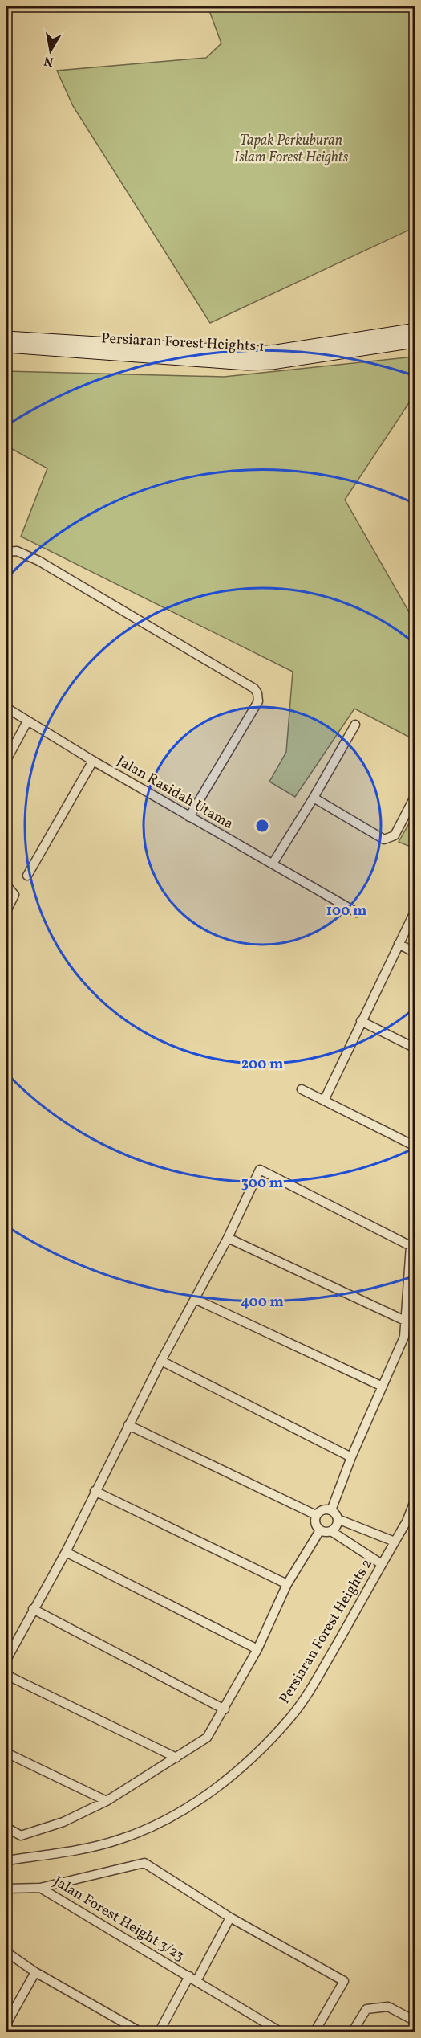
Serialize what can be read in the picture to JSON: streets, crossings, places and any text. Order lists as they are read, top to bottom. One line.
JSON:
{"streets":{"street":["Persiaran Forest Heights 1","Jalan Rasidah Utama","Persiaran Forest Heights 2","Jalan Forest Height 3/23"]},"parks":["Tapak Perkuburan Islam Forest Heights"],"north":"bottom","rings":["100 m","200 m","300 m","400 m"]}
